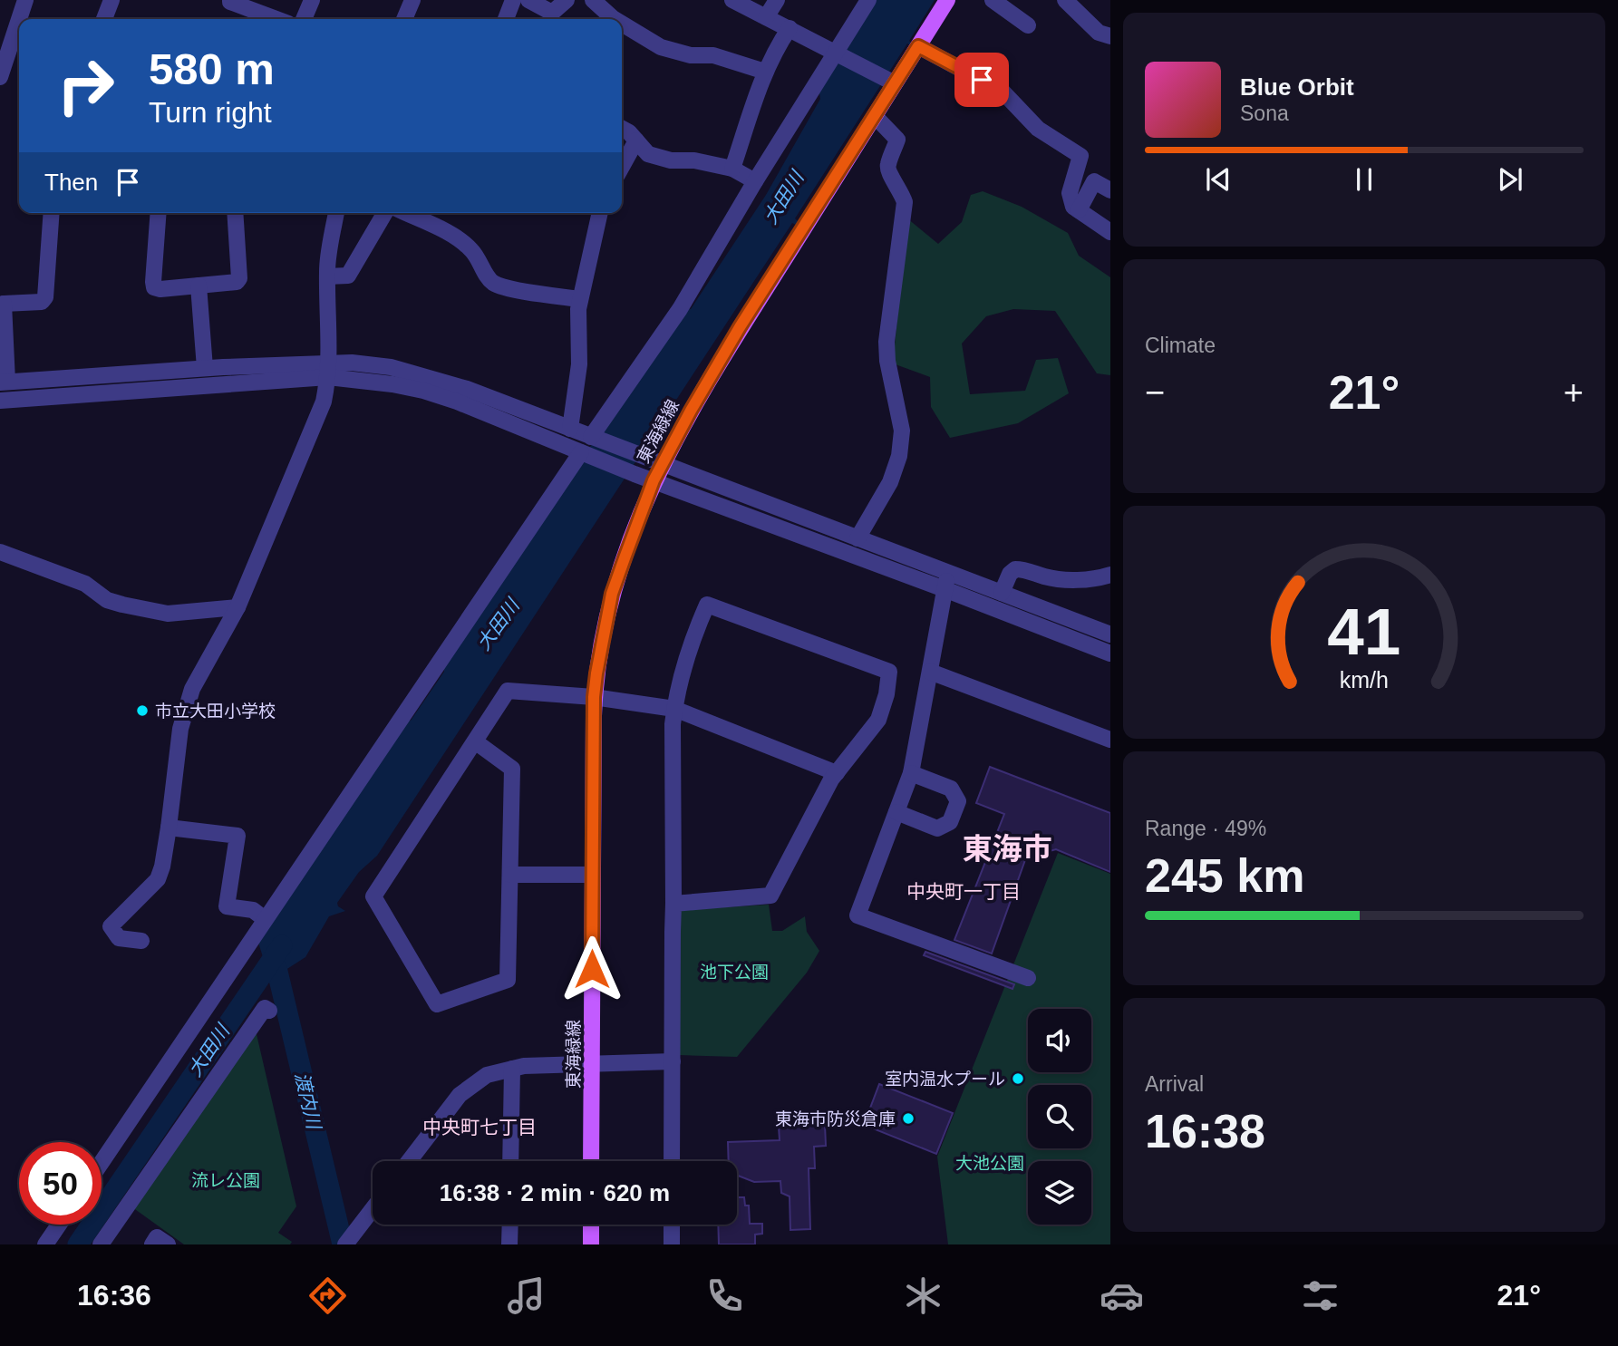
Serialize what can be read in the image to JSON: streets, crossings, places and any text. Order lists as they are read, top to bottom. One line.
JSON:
{"streets":{"main road":["東海緑線"]},"districts":["東海市","中央町一丁目","中央町七丁目"],"water":["大田川","渡内川"],"parks":["池下公園","大池公園","流レ公園"],"places":["市立大田小学校","室内温水プール","東海市防災倉庫"],"page":{"turn":["580 m","Turn right"],"song":["Blue Orbit","Sona"],"then":"Then","tile":["Climate",["Range · 49%","245 km"],["Arrival","16:38"]],"heat":["−","21°","+"],"limit":"50","trip":"16:38 · 2 min · 620 m","tabs":["16:36","21°"],"gauge":["41","km/h"]}}
